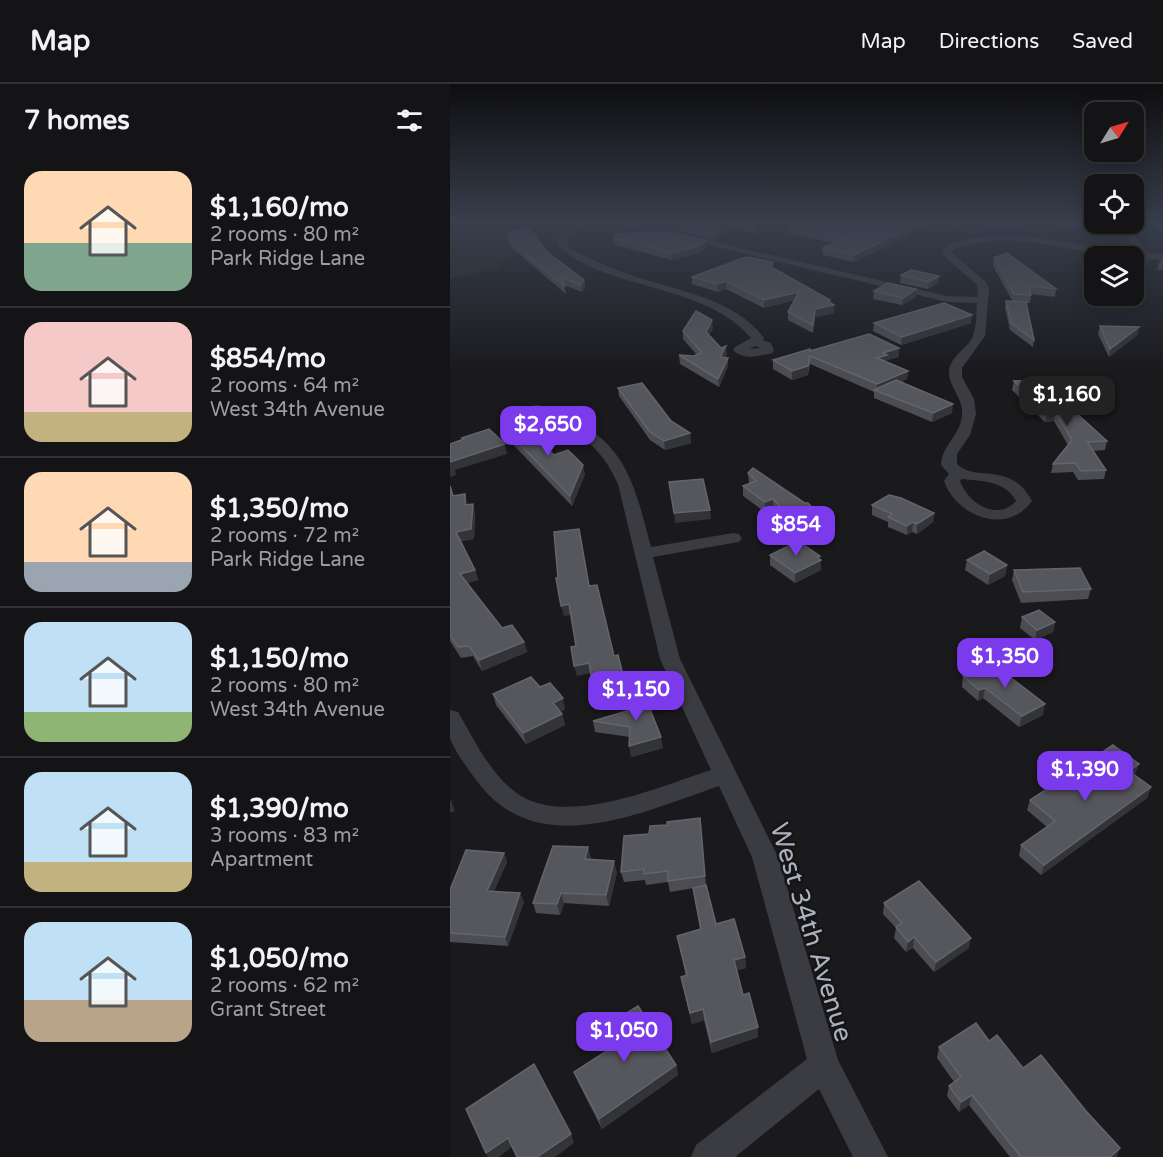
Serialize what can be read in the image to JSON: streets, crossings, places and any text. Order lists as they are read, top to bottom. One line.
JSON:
{"streets":{"street":["West 34th Avenue"]},"north":"top right","page":{"header":"Map","nav":["Map","Directions","Saved"],"heading":"7 homes","list":[{"name":"$1,160/mo","note":"2 rooms · 80 m² · Park Ridge Lane"},{"name":"$854/mo","note":"2 rooms · 64 m² · West 34th Avenue"},{"name":"$1,350/mo","note":"2 rooms · 72 m² · Park Ridge Lane"},{"name":"$1,150/mo","note":"2 rooms · 80 m² · West 34th Avenue"},{"name":"$1,390/mo","note":"3 rooms · 83 m² · Apartment"},{"name":"$1,050/mo","note":"2 rooms · 62 m² · Grant Street"}],"price":["$1,160","$2,650","$854","$1,350","$1,150","$1,390","$1,050"]}}
